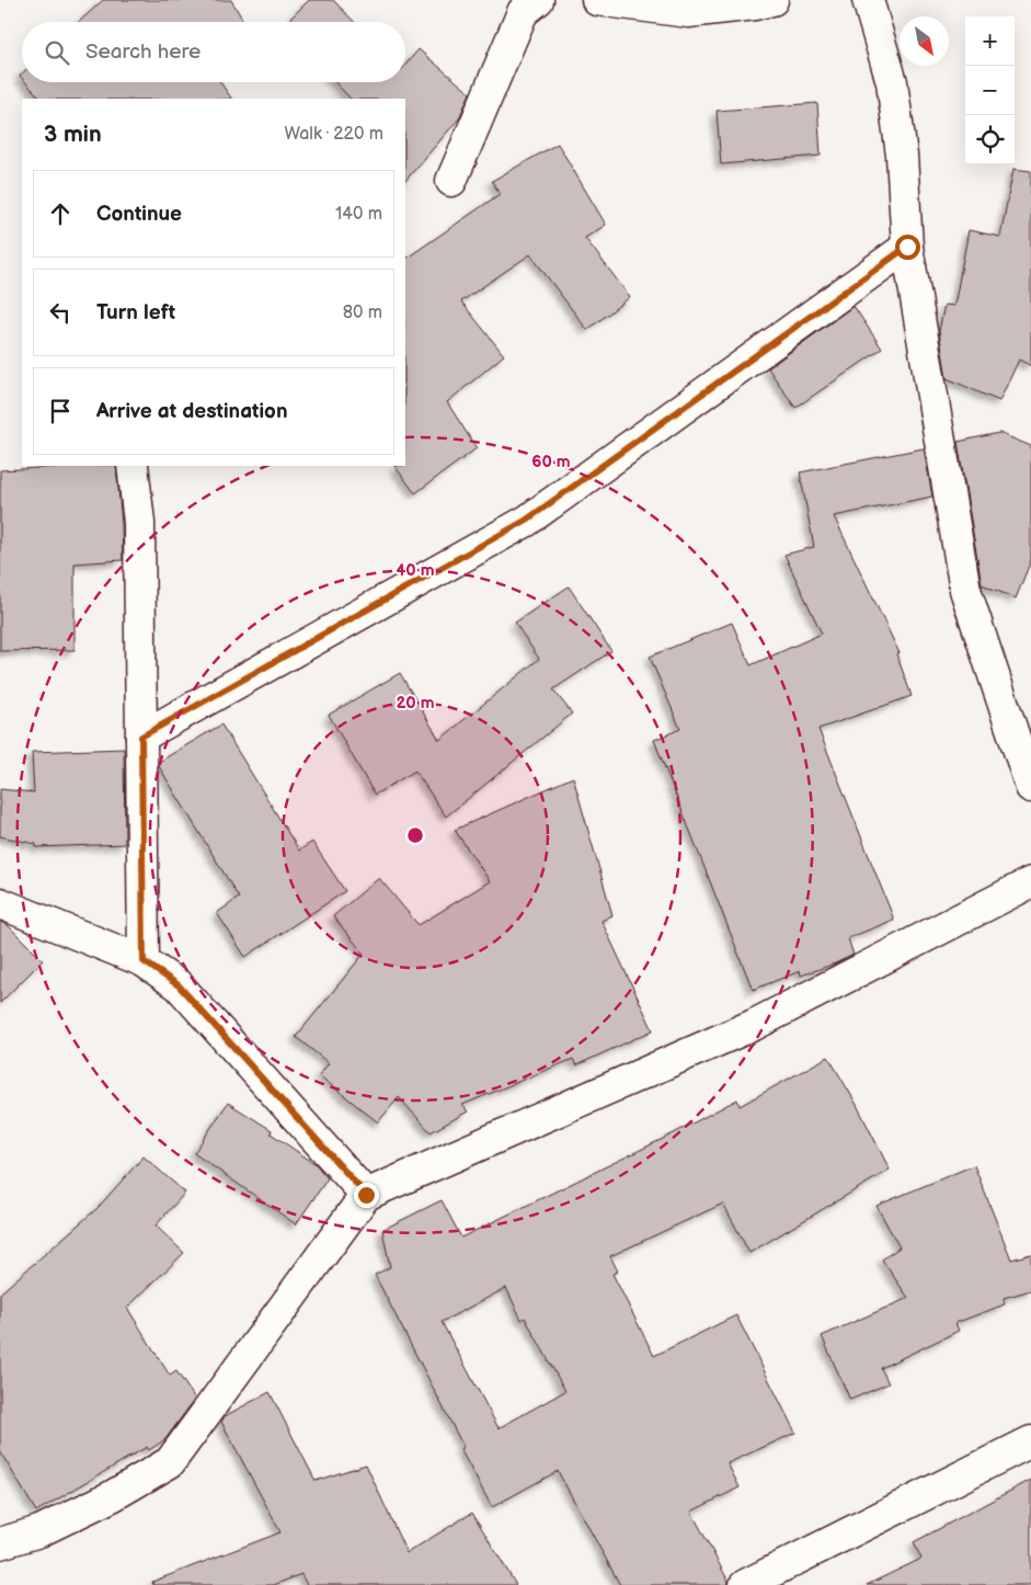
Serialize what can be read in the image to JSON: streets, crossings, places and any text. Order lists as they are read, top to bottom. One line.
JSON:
{"north":"bottom right","page":{"map_buttons":["+","−"],"search":"Search here","heading":["3 min","Walk · 220 m"],"list":[["Continue","140 m"],["Turn left","80 m"],"Arrive at destination"]},"rings":["60 m","40 m","20 m"]}
